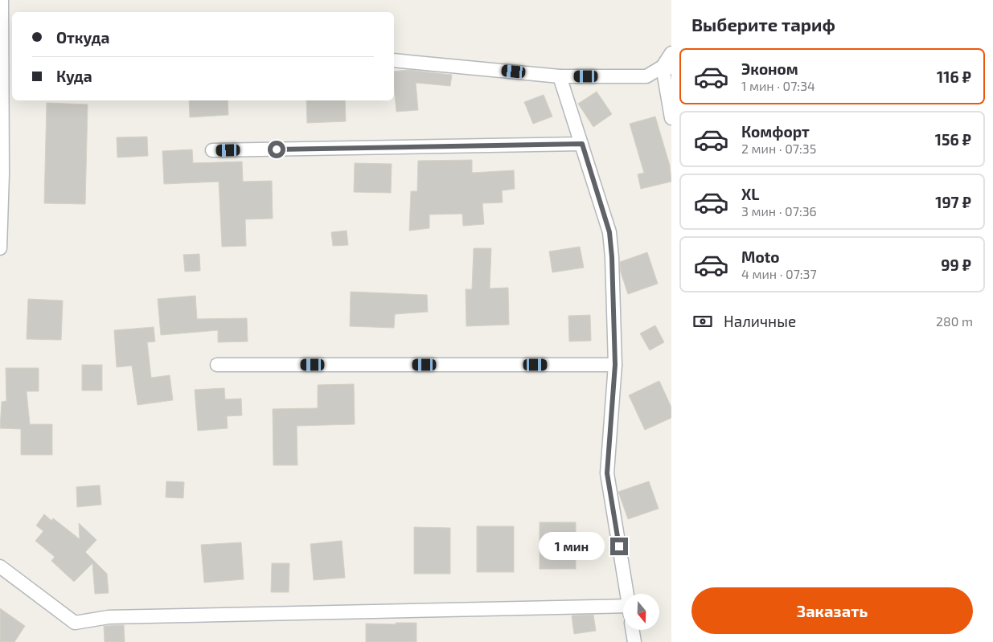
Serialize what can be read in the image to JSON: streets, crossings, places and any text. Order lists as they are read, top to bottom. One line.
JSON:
{"north":"bottom","page":{"heading":"Выберите тариф","banner":["Откуда","Куда"],"list":[{"name":"Эконом","note":"1 мин · 07:34","value":"116 ₽"},{"name":"Комфорт","note":"2 мин · 07:35","value":"156 ₽"},{"name":"XL","note":"3 мин · 07:36","value":"197 ₽"},{"name":"Moto","note":"4 мин · 07:37","value":"99 ₽"}],"pay":["Наличные","280 m"],"bubble":"1 мин","buttons":"Заказать"}}
